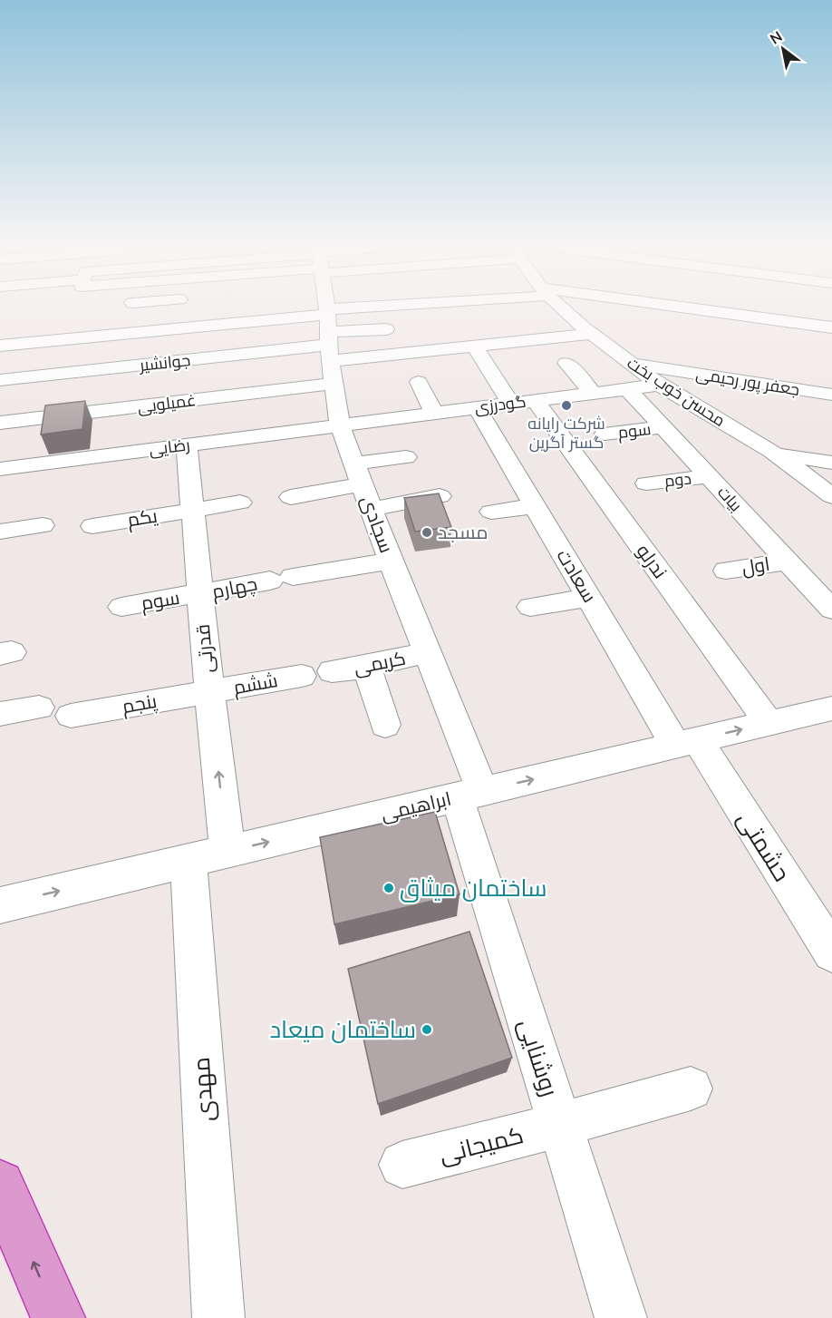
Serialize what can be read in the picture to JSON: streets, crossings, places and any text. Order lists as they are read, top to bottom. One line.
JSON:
{"streets":{"street":["جوانشیر","جعفر پور رحیمی","محسن خوب بخت","غمیلویی","گودرزی","سوم","رضایی","دوم","بیات","یکم","سجادی","ندرلو","اول","سعادت","چهارم","قدرتی","کریمی","ششم","پنجم","ابراهیمی","حشمتی","روشنایی","مهدی","کمیجانی"]},"crossings":[["جوانشیر","سجادی"],["جعفر پور رحیمی","محسن خوب بخت"],["محسن خوب بخت","گودرزی"],["غمیلویی","سجادی"],["گودرزی","رضایی"],["گودرزی","بیات"],["گودرزی","سجادی"],["گودرزی","ندرلو"],["گودرزی","سعادت"],["سوم","بیات"],["سوم","چهارم"],["سوم","قدرتی"],["رضایی","سجادی"],["رضایی","قدرتی"],["دوم","بیات"],["بیات","اول"],["یکم","قدرتی"],["سجادی","چهارم"],["سجادی","کریمی"],["سجادی","ابراهیمی"],["سجادی","روشنایی"],["ندرلو","ابراهیمی"],["سعادت","ابراهیمی"],["سعادت","حشمتی"],["چهارم","قدرتی"],["قدرتی","ششم"],["قدرتی","پنجم"],["قدرتی","ابراهیمی"],["قدرتی","مهدی"],["ششم","پنجم"],["ابراهیمی","حشمتی"],["ابراهیمی","روشنایی"],["ابراهیمی","مهدی"],["روشنایی","کمیجانی"]],"one_way":["قدرتی","ابراهیمی"],"places":["شرکت رایانه گستر آگرین","مسجد","ساختمان میثاق","ساختمان میعاد"],"north":"top left"}
